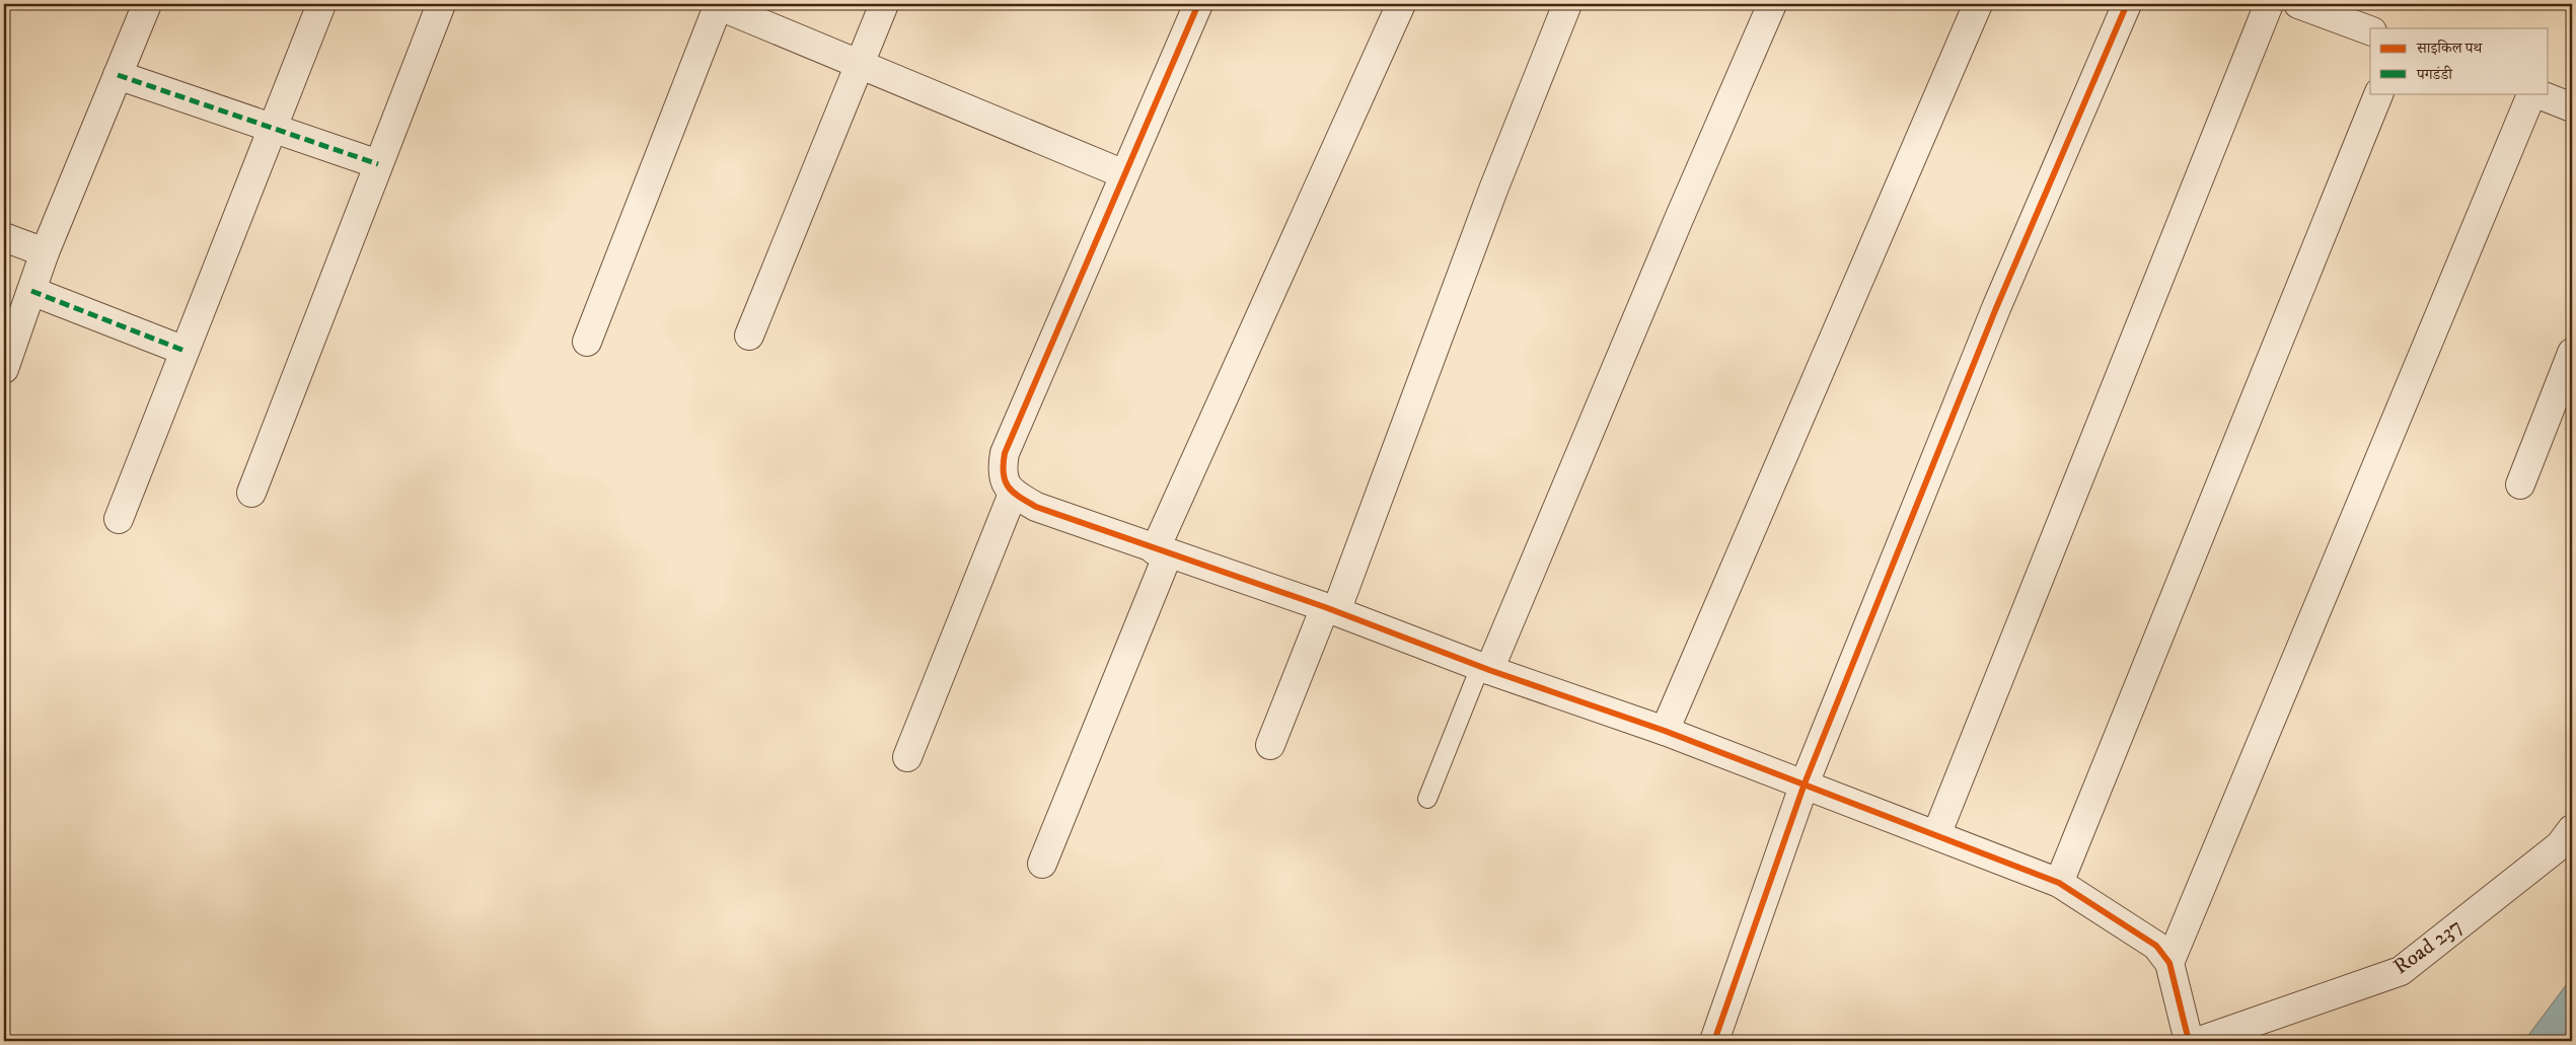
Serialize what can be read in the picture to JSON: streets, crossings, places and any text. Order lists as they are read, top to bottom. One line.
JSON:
{"streets":{"street":["Road 237"]},"legend":["साइकिल पथ","पगडंडी"]}
